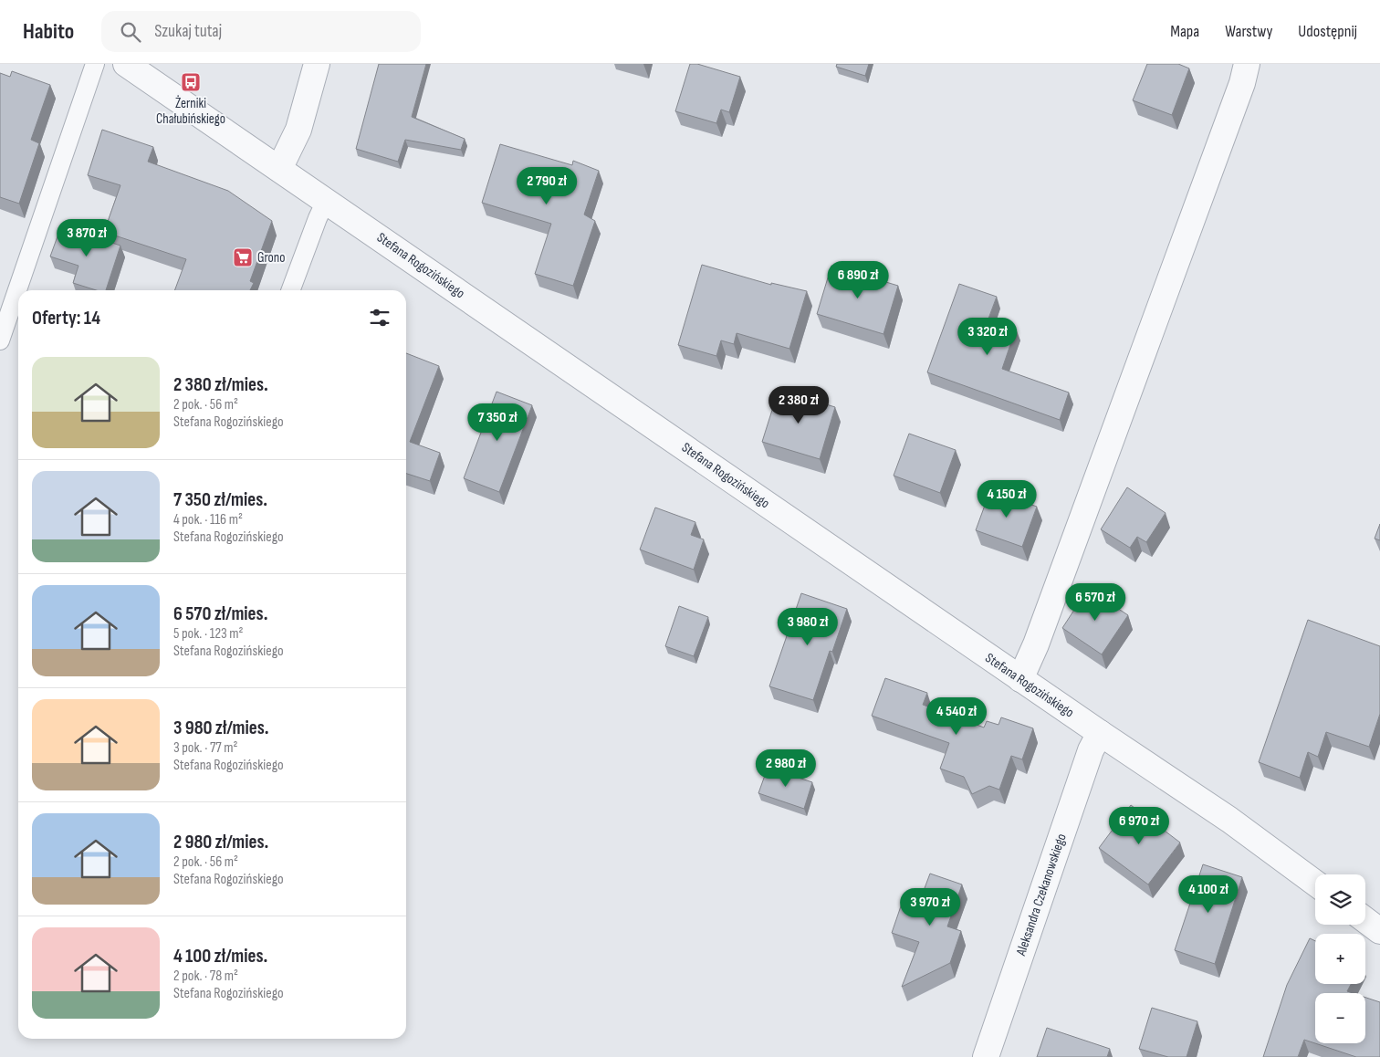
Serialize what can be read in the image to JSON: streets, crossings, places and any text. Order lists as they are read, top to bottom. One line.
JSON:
{"streets":{"street":["Stefana Rogozińskiego","Aleksandra Czekanowskiego"]},"crossings":[["Stefana Rogozińskiego","Aleksandra Czekanowskiego"]],"places":{"bus stop":["Żerniki Chałubińskiego"],"supermarket":["Grono"]},"page":{"header":"Habito","search":"Szukaj tutaj","nav":["Mapa","Warstwy","Udostępnij"],"price":["2 790 zł","3 870 zł","6 890 zł","3 320 zł","2 380 zł","7 350 zł","4 150 zł","6 570 zł","3 980 zł","4 540 zł","2 980 zł","6 970 zł","4 100 zł","3 970 zł"],"heading":"Oferty: 14","list":[{"name":"2 380 zł/mies.","note":"2 pok. · 56 m² · Stefana Rogozińskiego"},{"name":"7 350 zł/mies.","note":"4 pok. · 116 m² · Stefana Rogozińskiego"},{"name":"6 570 zł/mies.","note":"5 pok. · 123 m² · Stefana Rogozińskiego"},{"name":"3 980 zł/mies.","note":"3 pok. · 77 m² · Stefana Rogozińskiego"},{"name":"2 980 zł/mies.","note":"2 pok. · 56 m² · Stefana Rogozińskiego"},{"name":"4 100 zł/mies.","note":"2 pok. · 78 m² · Stefana Rogozińskiego"}],"map_buttons":["+","−"]}}
